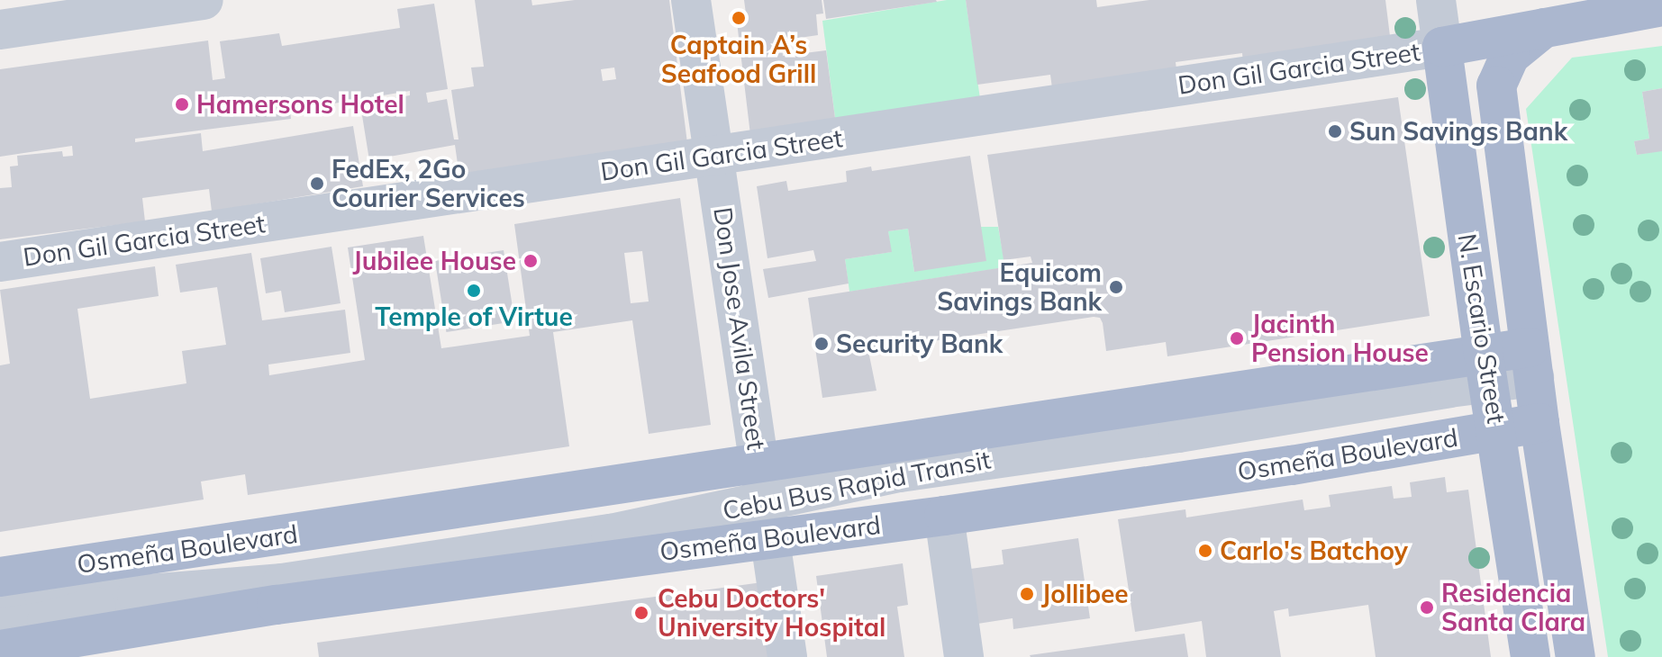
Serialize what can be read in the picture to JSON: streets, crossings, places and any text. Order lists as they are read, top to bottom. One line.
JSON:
{"streets":{"main road":["N. Escario Street","Osmeña Boulevard"],"street":["Don Gil Garcia Street","Don Jose Avila Street","Cebu Bus Rapid Transit"]},"crossings":[["Don Gil Garcia Street","Don Jose Avila Street"],["Don Gil Garcia Street","N. Escario Street"],["Don Jose Avila Street","Osmeña Boulevard"],["Don Jose Avila Street","Cebu Bus Rapid Transit"],["N. Escario Street","Osmeña Boulevard"],["Osmeña Boulevard","Cebu Bus Rapid Transit"]],"places":["Captain A’s Seafood Grill","Hamersons Hotel","Sun Savings Bank","FedEx, 2Go Courier Services","Jubilee House","Equicom Savings Bank","Temple of Virtue","Jacinth Pension House","Security Bank","Carlo's Batchoy","Jollibee","Residencia Santa Clara","Cebu Doctors' University Hospital"]}
